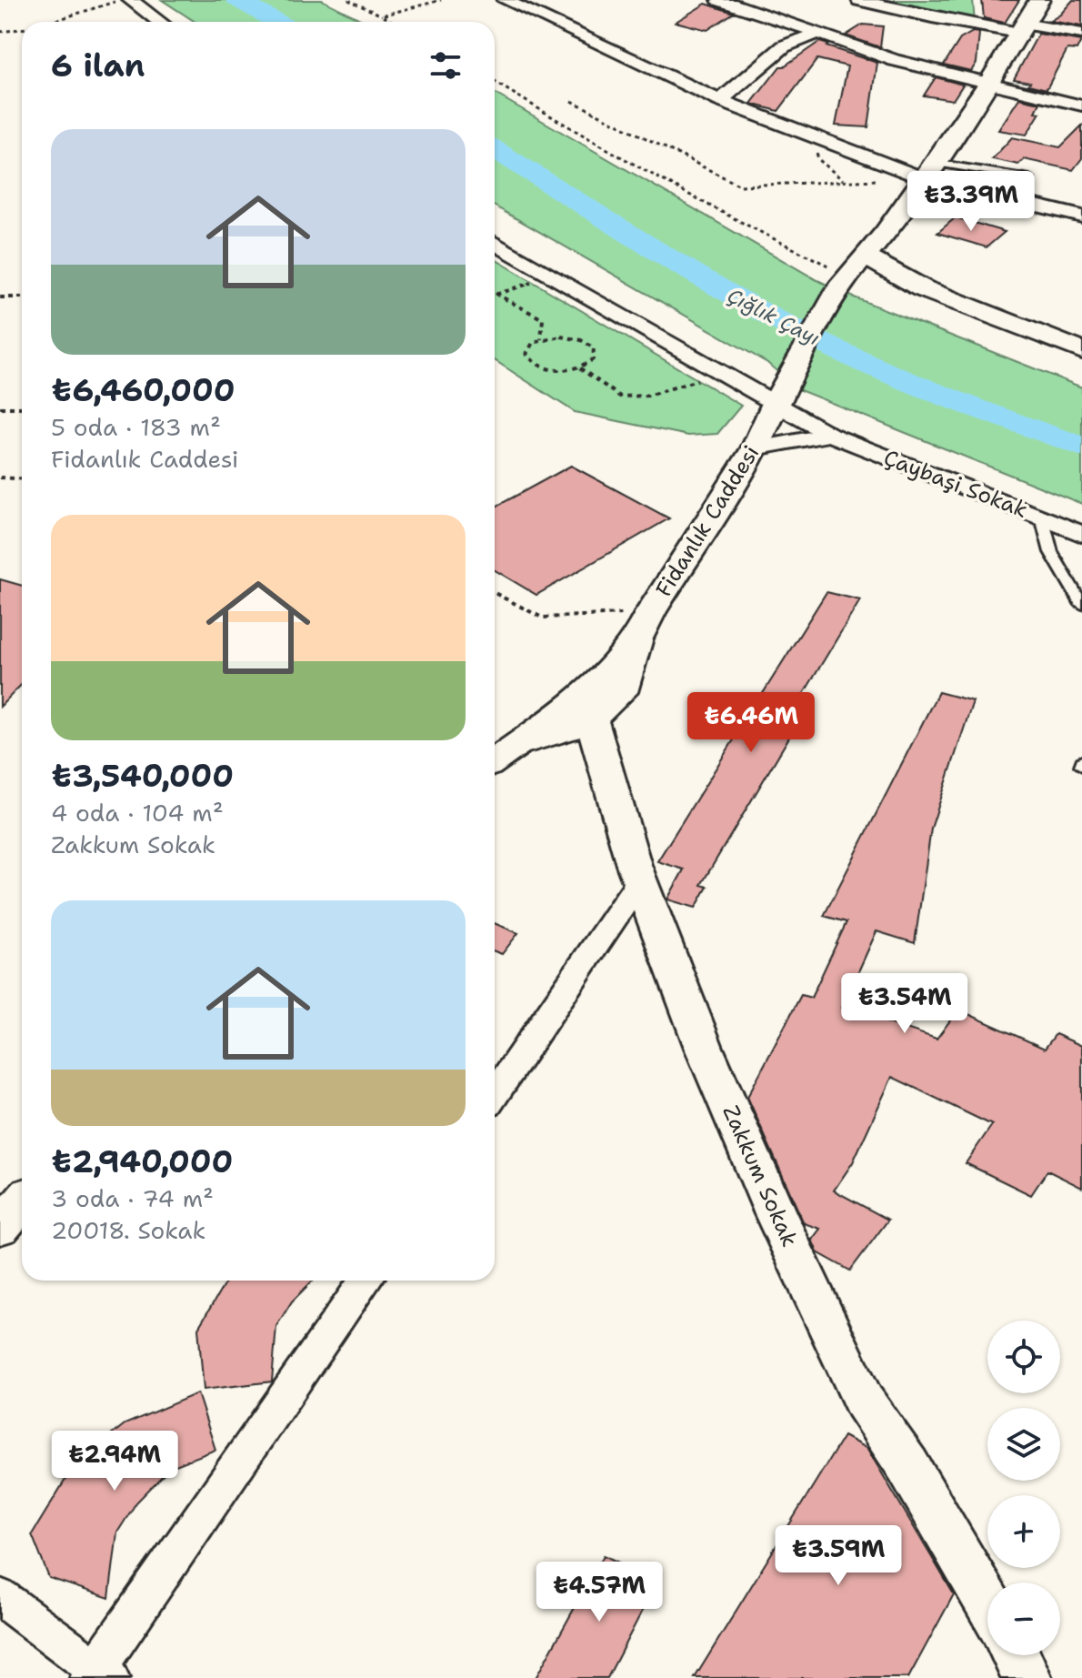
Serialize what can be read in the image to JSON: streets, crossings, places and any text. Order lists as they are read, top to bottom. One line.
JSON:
{"streets":{"street":["Çaybaşi Sokak","Fidanlık Caddesi","Zakkum Sokak"]},"crossings":[["Çaybaşi Sokak","Fidanlık Caddesi"],["Fidanlık Caddesi","Zakkum Sokak"]],"water":["Çığlık Çayı"],"page":{"heading":"6 ilan","list":[{"name":"₺6,460,000","note":"5 oda · 183 m² · Fidanlık Caddesi"},{"name":"₺3,540,000","note":"4 oda · 104 m² · Zakkum Sokak"},{"name":"₺2,940,000","note":"3 oda · 74 m² · 20018. Sokak"}],"price":["₺3.39M","₺6.46M","₺3.54M","₺2.94M","₺3.59M","₺4.57M"],"map_buttons":["+","−"]}}
